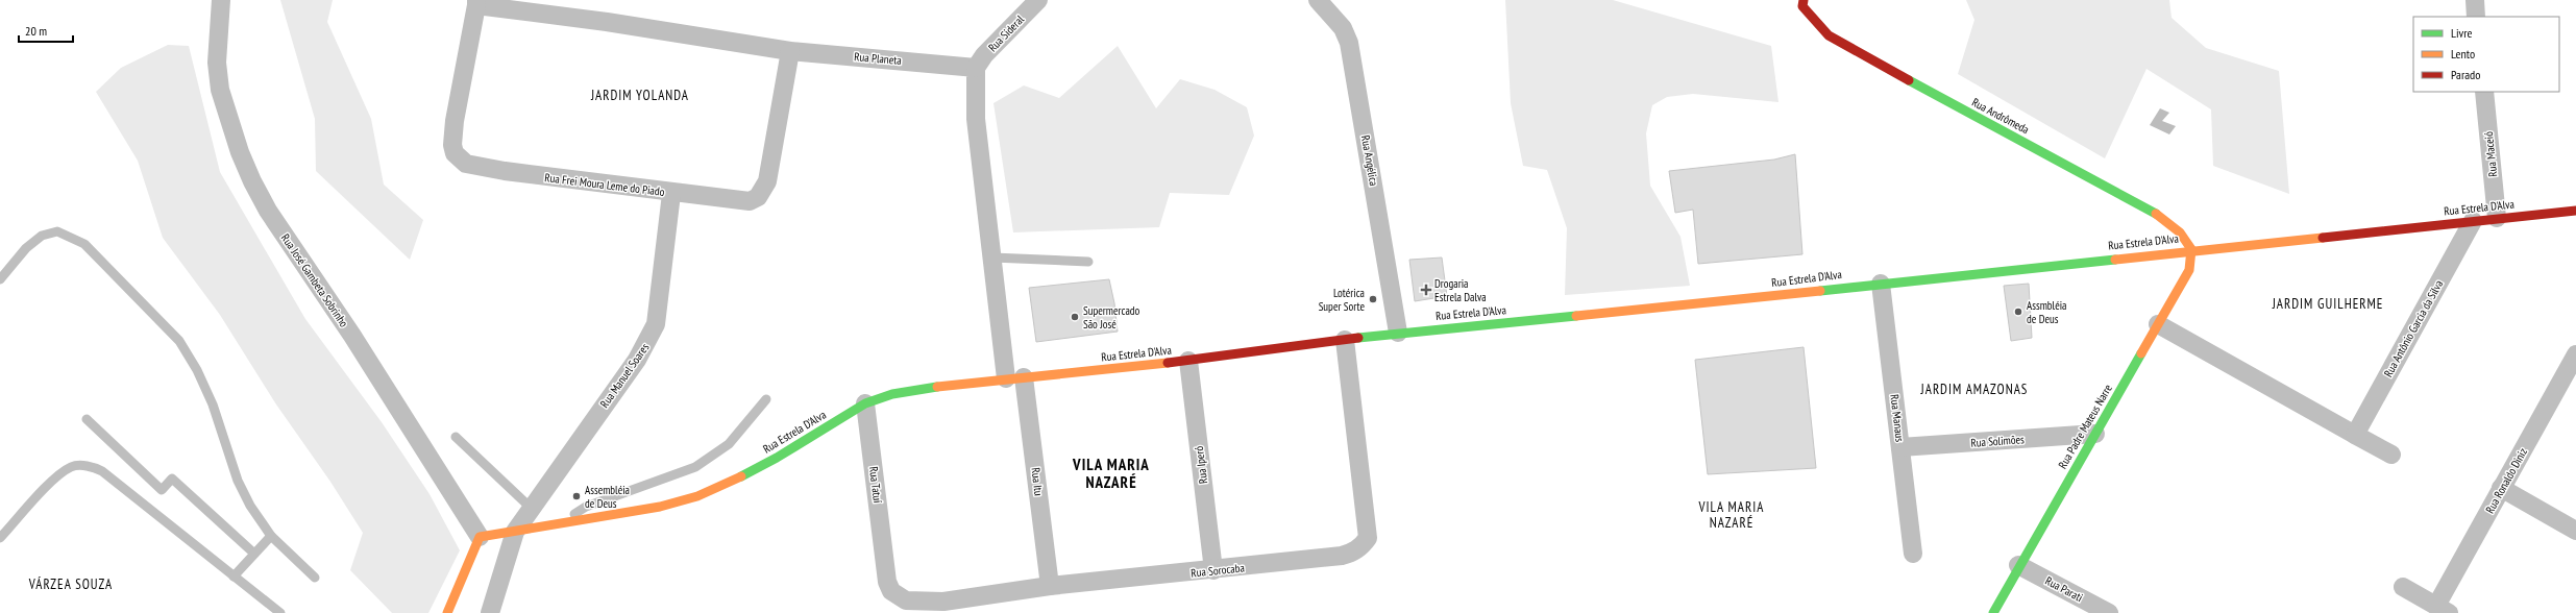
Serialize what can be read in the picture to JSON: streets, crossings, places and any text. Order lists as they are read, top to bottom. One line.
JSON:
{"streets":{"street":["Rua Sideral","Rua Planeta","Rua Andrômeda","Rua Maceió","Rua Angélica","Rua Frei Moura Leme do Piado","Rua Estrela D'Alva","Rua José Gambeta Sobrinho","Rua Antônio Garcia da Silva","Rua Manuel Soares","Rua Manaus","Rua Padre Mateus Narre","Rua Solimões","Rua Iperó","Rua Ronaldo Diniz","Rua Itu","Rua Tatuí","Rua Sorocaba","Rua Parati"]},"crossings":[["Rua Sideral","Rua Planeta"],["Rua Planeta","Rua Frei Moura Leme do Piado"],["Rua Andrômeda","Rua Estrela D'Alva"],["Rua Andrômeda","Rua Padre Mateus Narre"],["Rua Maceió","Rua Estrela D'Alva"],["Rua Angélica","Rua Estrela D'Alva"],["Rua Frei Moura Leme do Piado","Rua Manuel Soares"],["Rua Estrela D'Alva","Rua José Gambeta Sobrinho"],["Rua Estrela D'Alva","Rua Antônio Garcia da Silva"],["Rua Estrela D'Alva","Rua Manuel Soares"],["Rua Estrela D'Alva","Rua Manaus"],["Rua Estrela D'Alva","Rua Padre Mateus Narre"],["Rua Estrela D'Alva","Rua Iperó"],["Rua Estrela D'Alva","Rua Itu"],["Rua Estrela D'Alva","Rua Tatuí"],["Rua Estrela D'Alva","Rua Sorocaba"],["Rua Manaus","Rua Solimões"],["Rua Padre Mateus Narre","Rua Solimões"],["Rua Padre Mateus Narre","Rua Parati"],["Rua Iperó","Rua Sorocaba"],["Rua Itu","Rua Sorocaba"],["Rua Tatuí","Rua Sorocaba"]],"districts":["JARDIM YOLANDA","JARDIM GUILHERME","JARDIM AMAZONAS","VILA MARIA NAZARÉ","VILA MARIA NAZARÉ","VÁRZEA SOUZA"],"places":{"health":["Drogaria Estrela Dalva"],"other":["Lotérica Super Sorte","Assmbléia de Deus","Supermercado São José","Assembléia de Deus"]},"legend":["Livre","Lento","Parado"],"scale_bar":"20 m"}
